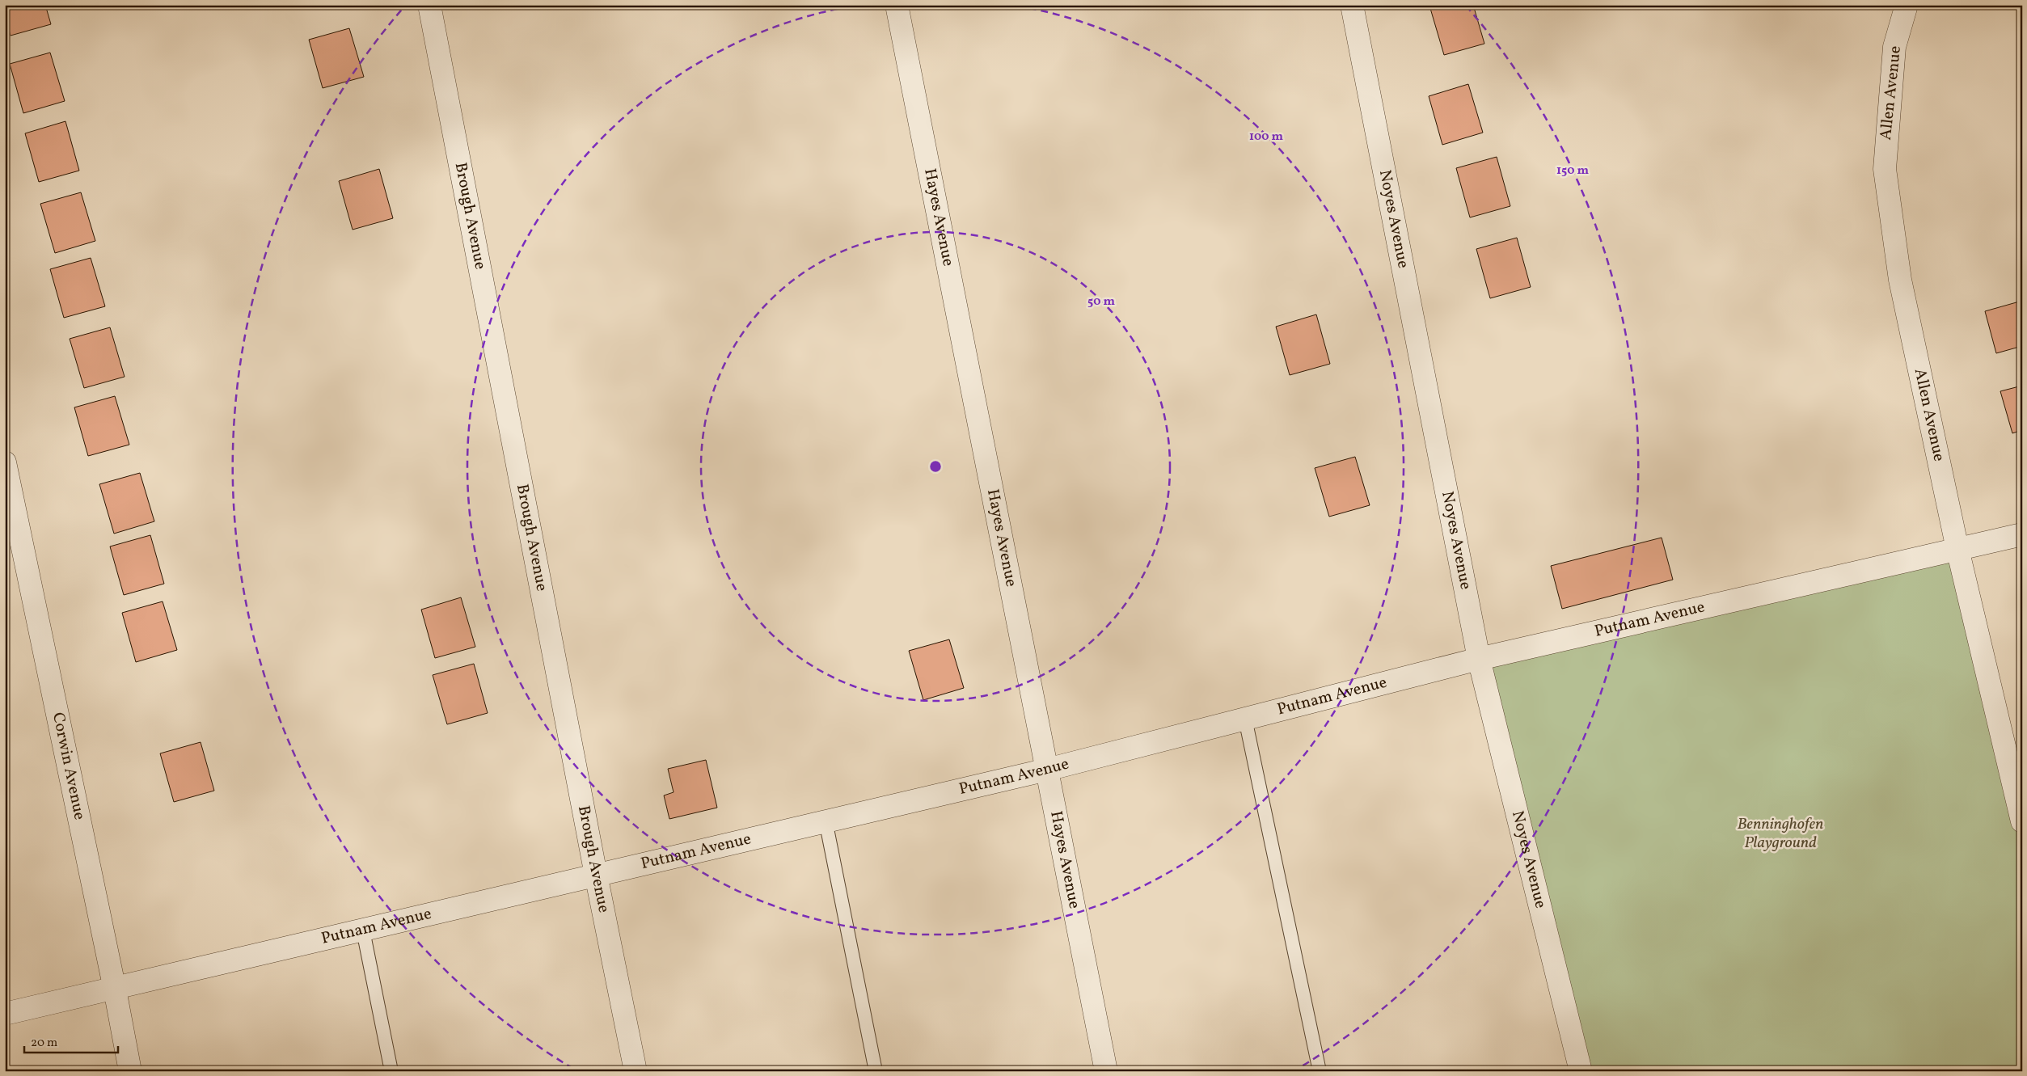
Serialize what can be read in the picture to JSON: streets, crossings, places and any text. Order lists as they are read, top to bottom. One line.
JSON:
{"streets":{"street":["Allen Avenue","Brough Avenue","Hayes Avenue","Noyes Avenue","Putnam Avenue","Corwin Avenue"]},"crossings":[["Allen Avenue","Putnam Avenue"],["Brough Avenue","Putnam Avenue"],["Hayes Avenue","Putnam Avenue"],["Noyes Avenue","Putnam Avenue"],["Putnam Avenue","Corwin Avenue"]],"parks":["Benninghofen Playground"],"scale_bar":"20 m","rings":["100 m","150 m","50 m"]}
